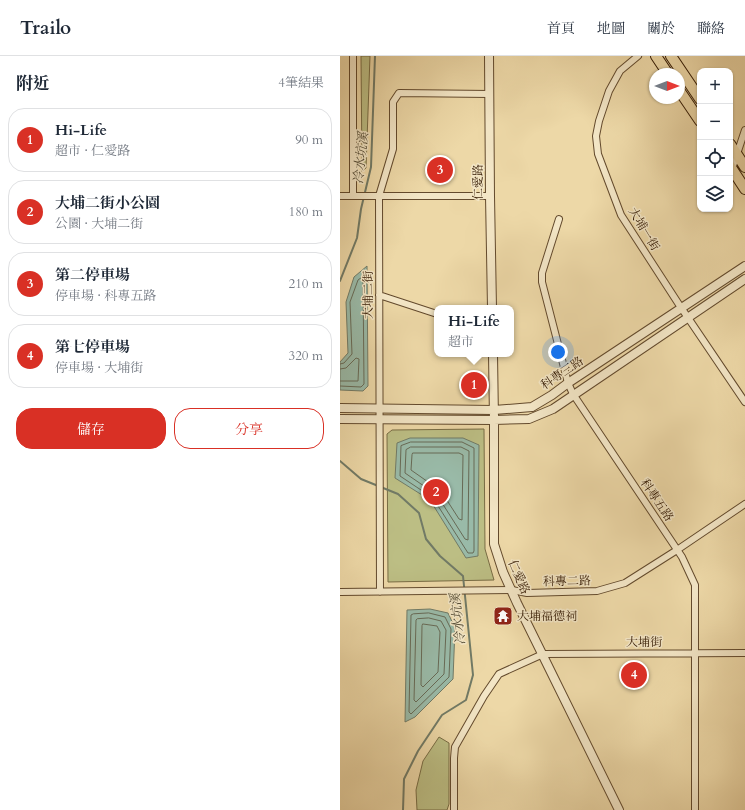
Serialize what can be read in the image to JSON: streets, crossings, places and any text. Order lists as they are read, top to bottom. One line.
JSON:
{"streets":{"street":["仁愛路","大埔一街","大埔二街","科專三路","科專五路","科專二路","大埔街"]},"crossings":[["仁愛路","大埔二街"],["仁愛路","科專三路"],["仁愛路","科專二路"],["仁愛路","大埔街"],["大埔一街","科專三路"],["大埔二街","科專三路"],["大埔二街","科專二路"],["科專三路","科專五路"],["科專五路","科專二路"],["科專五路","大埔街"]],"water":["冷水坑溪"],"places":{"temple":["大埔福德祠"]},"north":"right","page":{"header":"Trailo","nav":["首頁","地圖","關於","聯絡"],"heading":["附近","4筆結果"],"map_buttons":["+","−"],"list":[{"mark":"1","name":"Hi-Life","note":"超市 · 仁愛路","value":"90 m"},{"mark":"2","name":"大埔二街小公園","note":"公園 · 大埔二街","value":"180 m"},{"mark":"3","name":"第二停車場","note":"停車場 · 科專五路","value":"210 m"},{"mark":"4","name":"第七停車場","note":"停車場 · 大埔街","value":"320 m"}],"pins":["3","1","2","4"],"popup":["Hi-Life","超市"],"buttons":["儲存","分享"]}}
